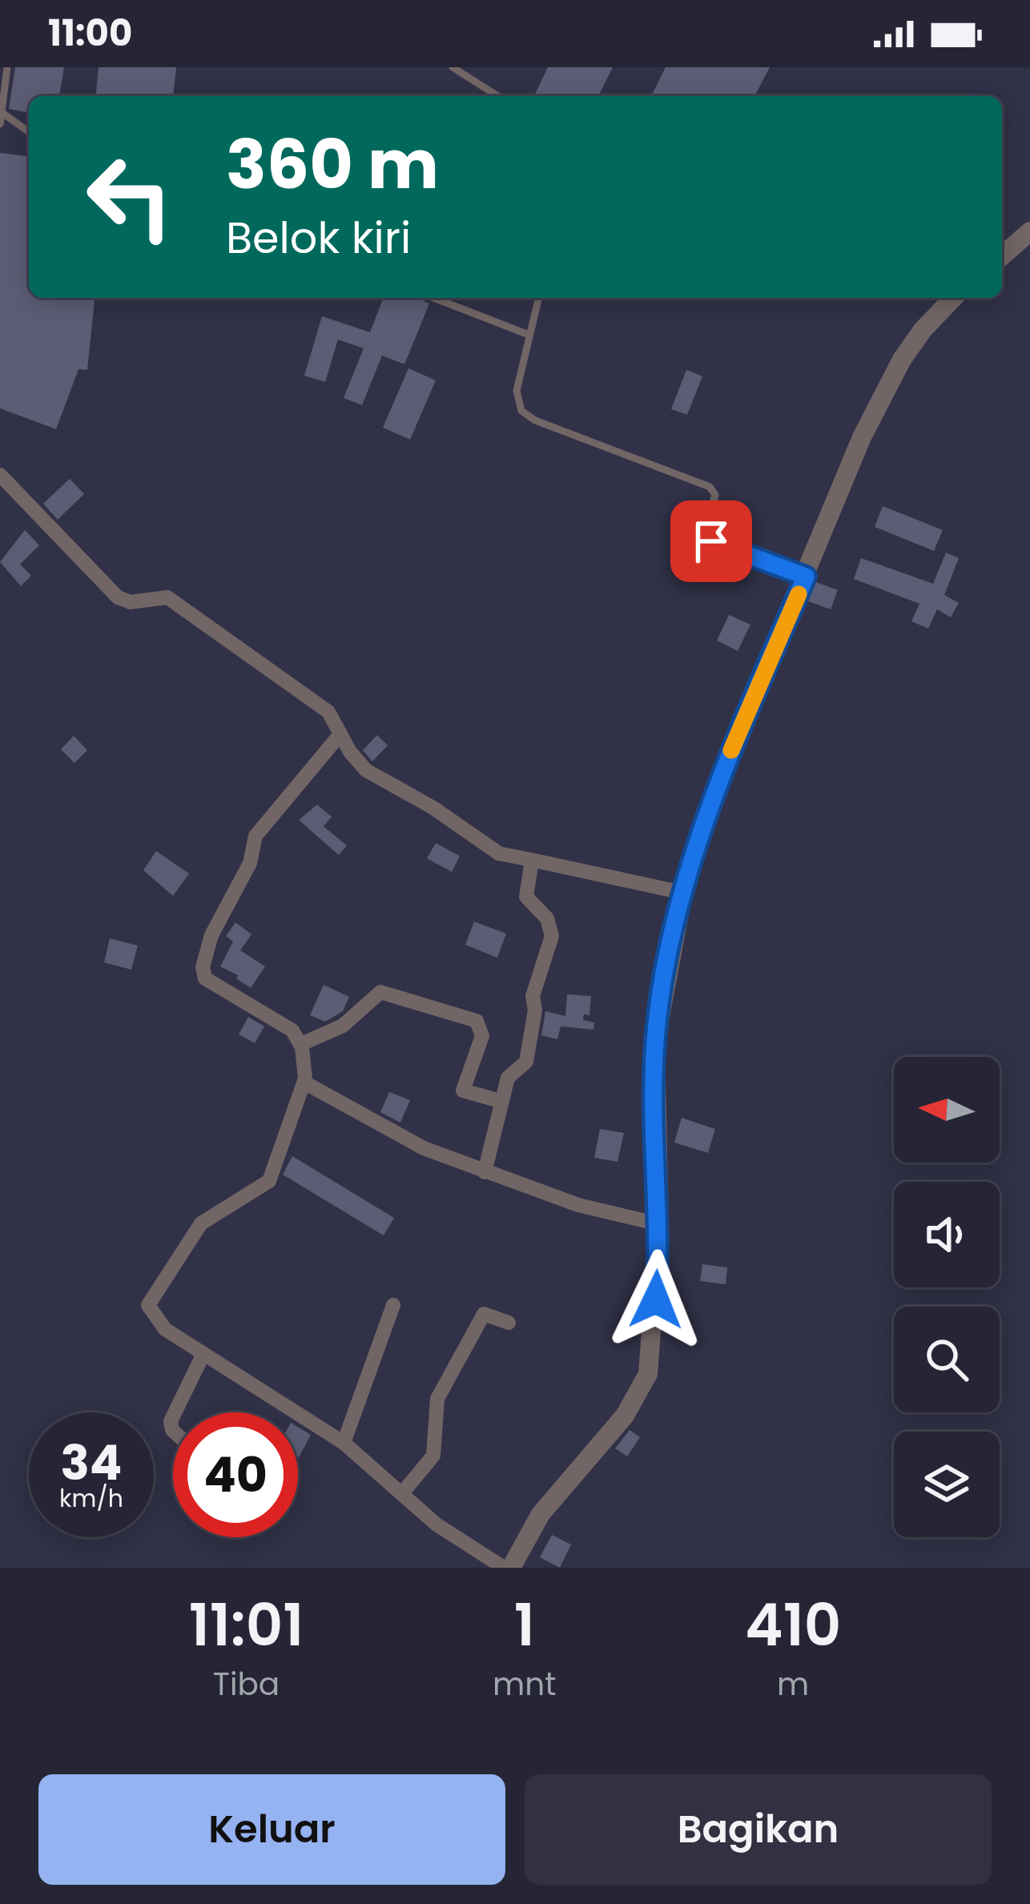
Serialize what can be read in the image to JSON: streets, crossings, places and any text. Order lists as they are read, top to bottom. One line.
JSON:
{"north":"left","page":{"status":"11:00","turn":["360 m","Belok kiri"],"speed":"34 km/h","limit":"40","eta":["11:01","Tiba","1","mnt","410","m"],"buttons":["Keluar","Bagikan"]}}
